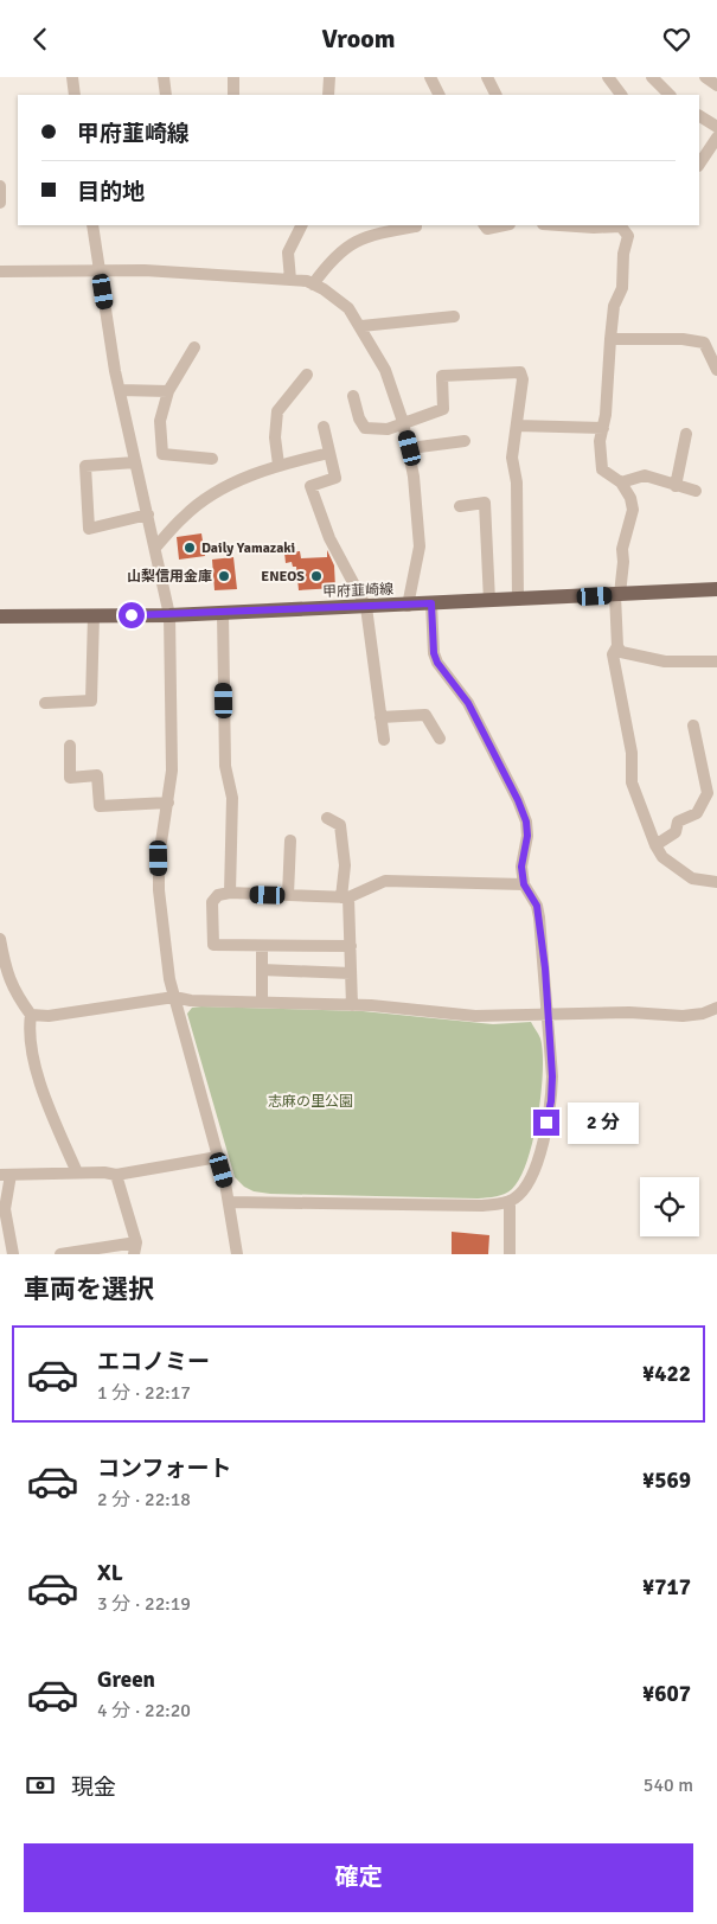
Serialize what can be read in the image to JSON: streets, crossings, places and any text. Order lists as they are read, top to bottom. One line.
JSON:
{"streets":{"main road":["甲府韮崎線"]},"parks":["志麻の里公園"],"places":["Daily Yamazaki","山梨信用金庫","ENEOS"],"page":{"header":"Vroom","banner":["甲府韮崎線","目的地"],"bubble":"2 分","heading":"車両を選択","list":[{"name":"エコノミー","note":"1 分 · 22:17","value":"¥422"},{"name":"コンフォート","note":"2 分 · 22:18","value":"¥569"},{"name":"XL","note":"3 分 · 22:19","value":"¥717"},{"name":"Green","note":"4 分 · 22:20","value":"¥607"}],"pay":["現金","540 m"],"buttons":"確定"}}
